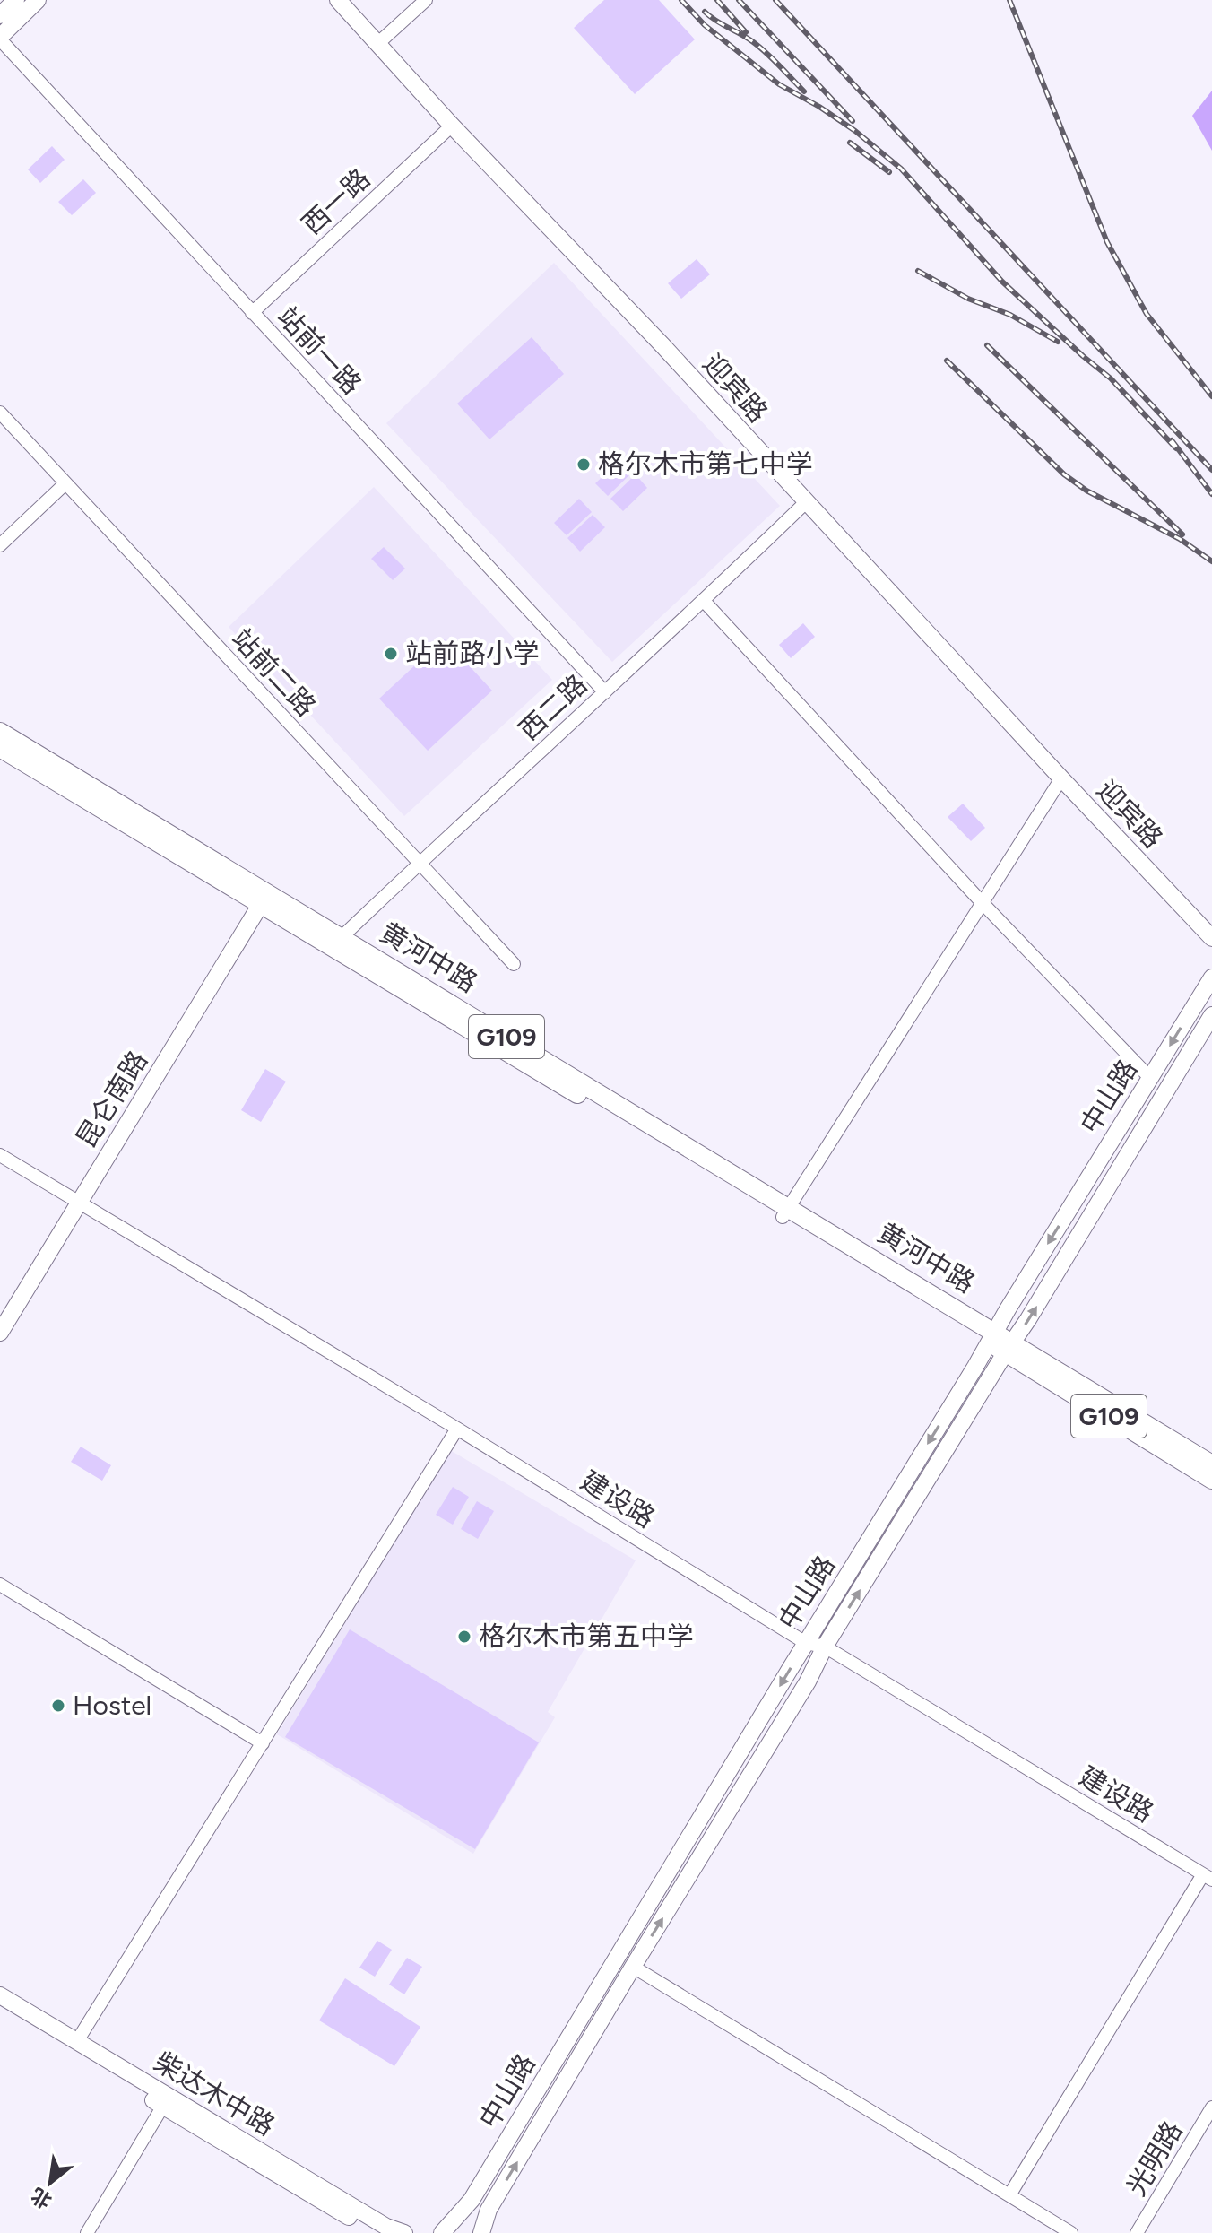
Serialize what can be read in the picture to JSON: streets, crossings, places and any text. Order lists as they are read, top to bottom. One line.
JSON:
{"streets":{"highway":["黄河中路","G109"],"main road":["迎宾路","中山路","昆仑南路","柴达木中路"],"street":["西一路","站前一路","站前二路","西二路","建设路","光明路"]},"crossings":[["西一路","站前一路"],["西一路","迎宾路"],["站前一路","西二路"],["迎宾路","西二路"],["站前二路","西二路"],["西二路","黄河中路"],["黄河中路","G109"],["黄河中路","中山路"],["黄河中路","昆仑南路"],["G109","中山路"],["中山路","建设路"],["昆仑南路","建设路"]],"places":["格尔木市第七中学","站前路小学","格尔木市第五中学","Hostel"],"north":"bottom left"}
